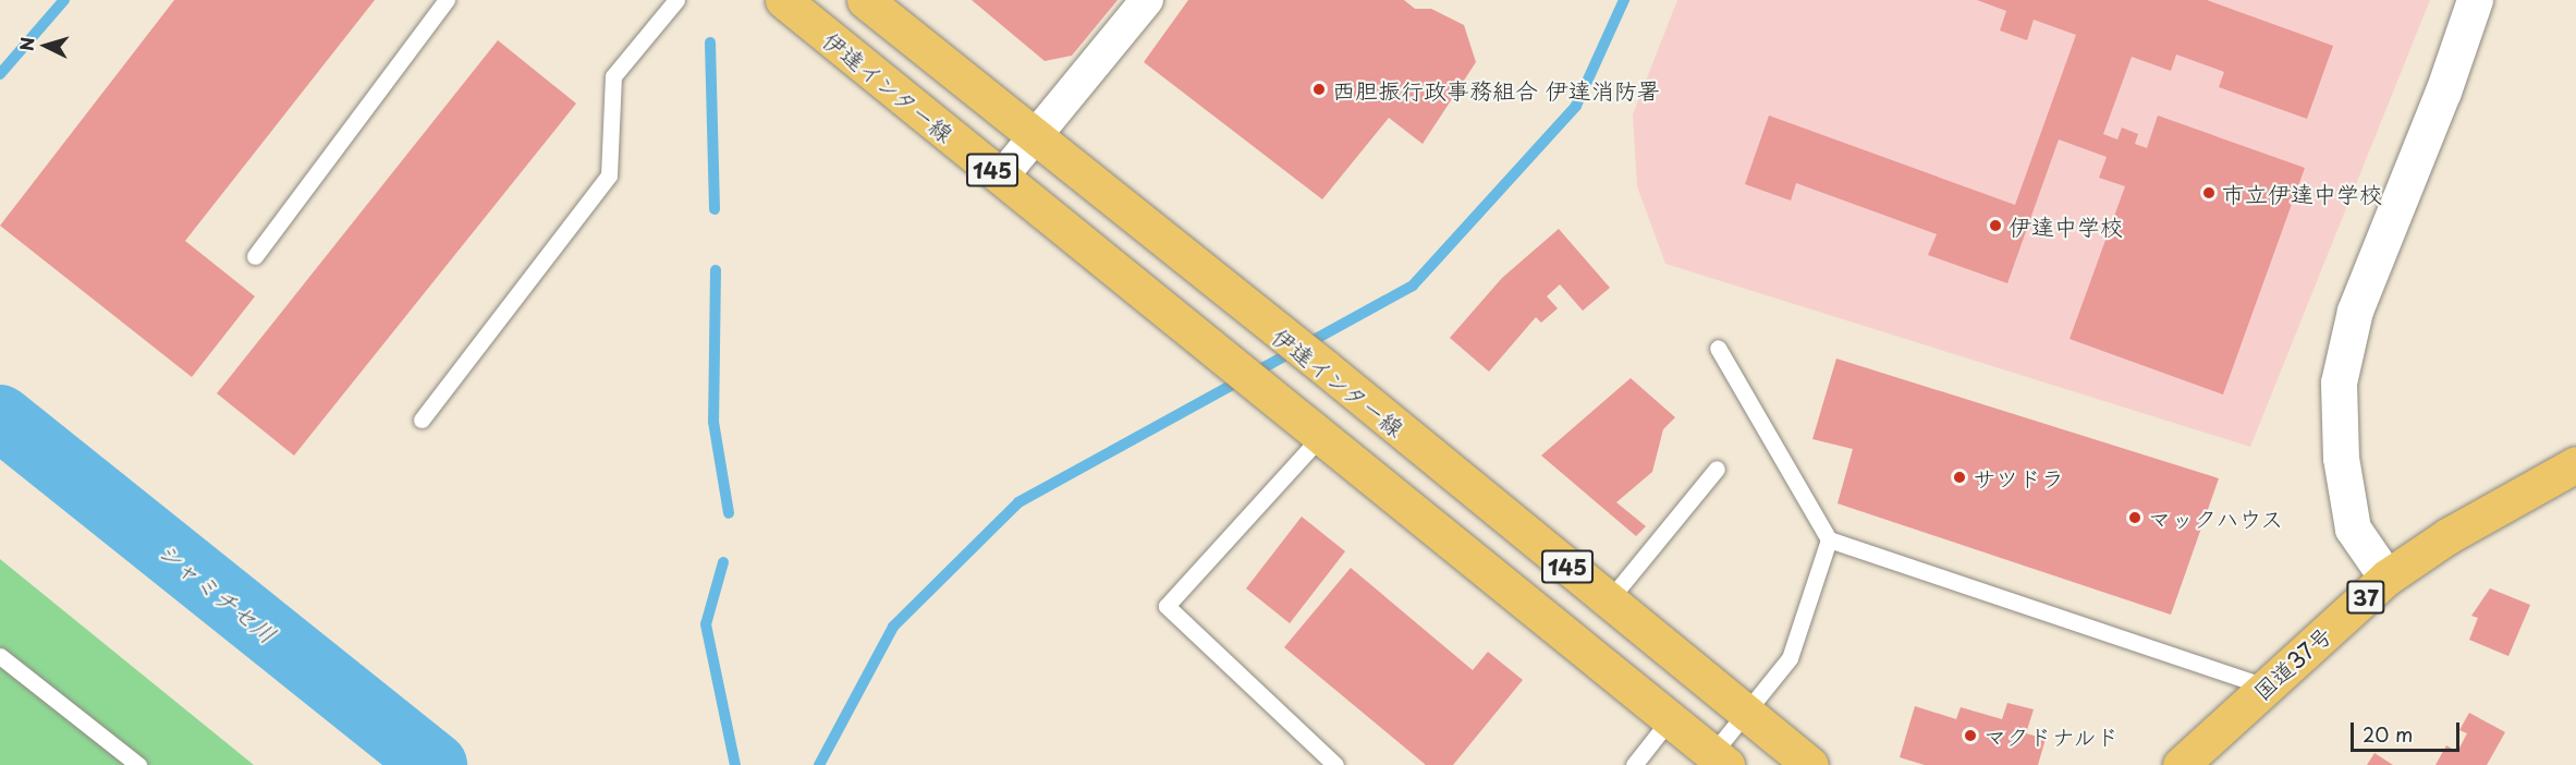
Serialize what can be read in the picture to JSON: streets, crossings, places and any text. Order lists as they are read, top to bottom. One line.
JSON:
{"streets":{"main road":["伊達インター線","145","37","国道37号"]},"water":["シャミチセ川"],"places":["西胆振行政事務組合 伊達消防署","市立伊達中学校","伊達中学校","サツドラ","マックハウス","マクドナルド"],"scale_bar":"20 m","north":"left"}
